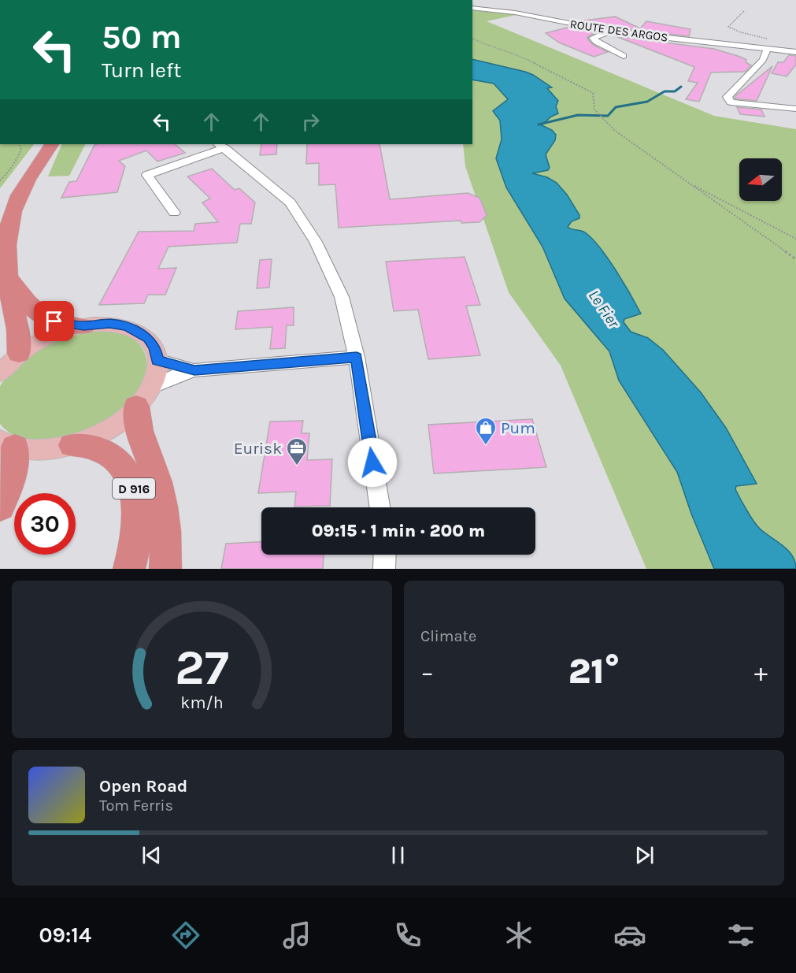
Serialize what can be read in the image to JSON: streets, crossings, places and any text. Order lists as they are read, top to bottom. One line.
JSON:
{"streets":{"highway":["D 916"],"street":["ROUTE DES ARGOS"]},"water":["Le Fier"],"places":{"shop":["Pum"],"office":["Eurisk"]},"north":"left","page":{"turn":["50 m","Turn left"],"limit":"30","trip":"09:15 · 1 min · 200 m","tile":"Climate","heat":["−","21°","+"],"song":["Open Road","Tom Ferris"],"tabs":"09:14","gauge":["27","km/h"]}}
